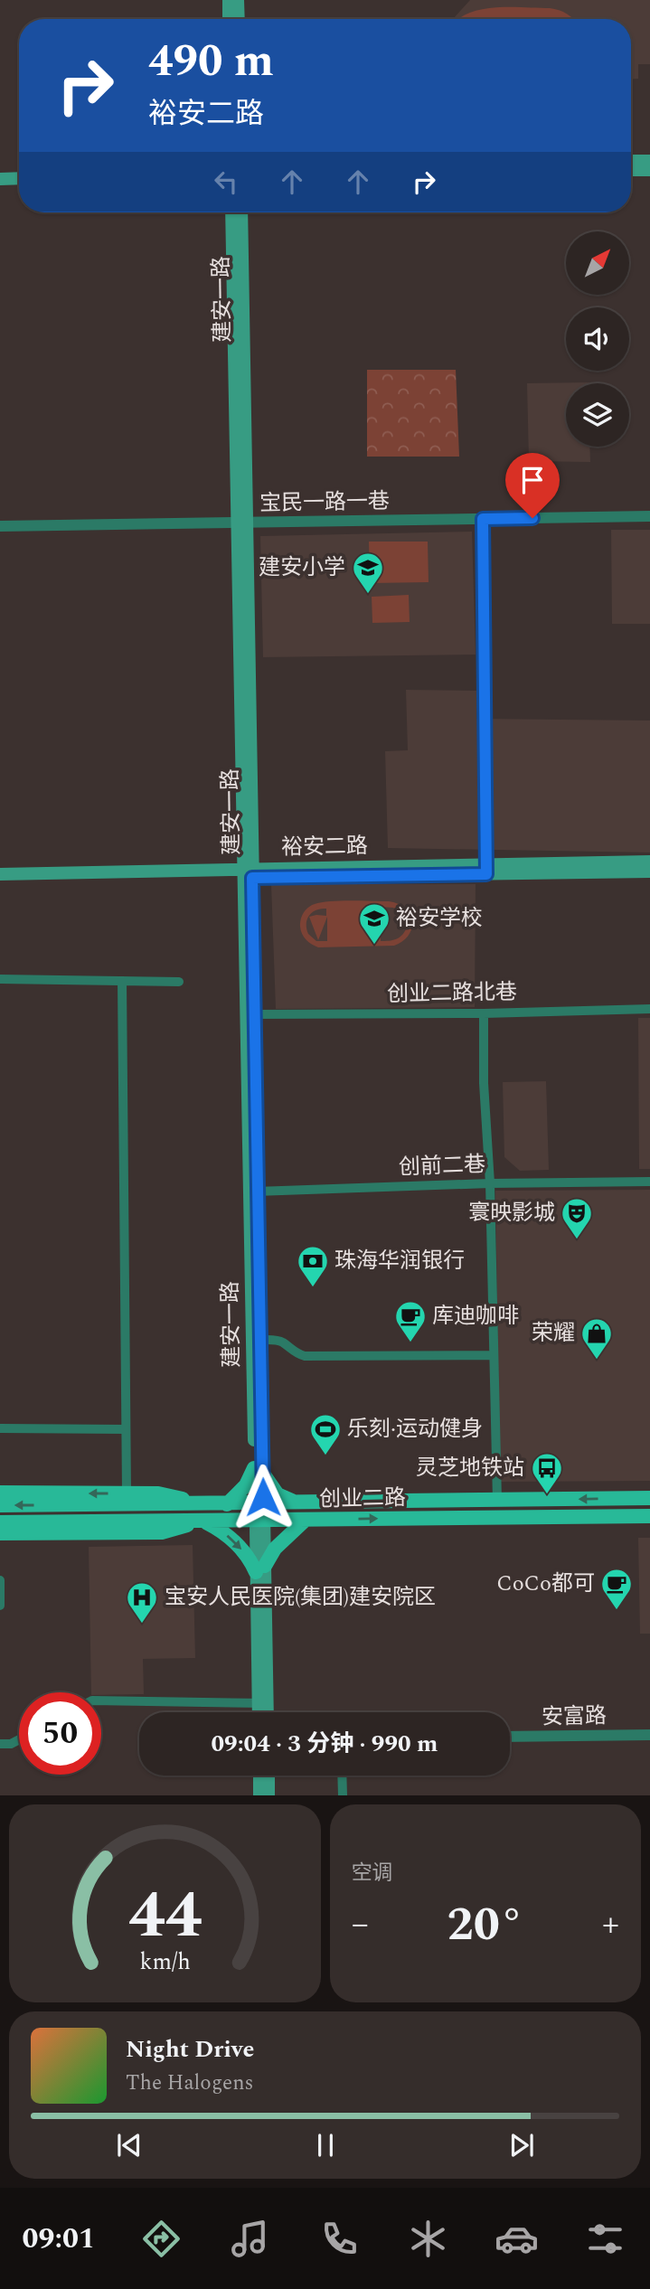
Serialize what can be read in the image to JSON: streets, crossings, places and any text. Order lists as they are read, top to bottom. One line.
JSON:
{"streets":{"main road":["建安一路","裕安二路","创业二路"],"street":["宝民一路一巷","创业二路北巷","创前二巷","安富路"]},"crossings":[["建安一路","宝民一路一巷"],["建安一路","裕安二路"],["建安一路","创业二路北巷"],["建安一路","创前二巷"],["建安一路","创业二路"]],"places":{"school or university":["建安小学","裕安学校"],"theatre":["寰映影城"],"bank":["珠海华润银行"],"cafe":["库迪咖啡","CoCo都可"],"shop":["荣耀"],"sports":["乐刻·运动健身"],"bus stop":["灵芝地铁站"],"hospital":["宝安人民医院(集团)建安院区"]},"north":"top right","page":{"turn":["490 m","裕安二路"],"limit":"50","trip":"09:04 · 3 分钟 · 990 m","tile":"空调","heat":["−","20°","+"],"song":["Night Drive","The Halogens"],"tabs":"09:01","gauge":["44","km/h"]}}
